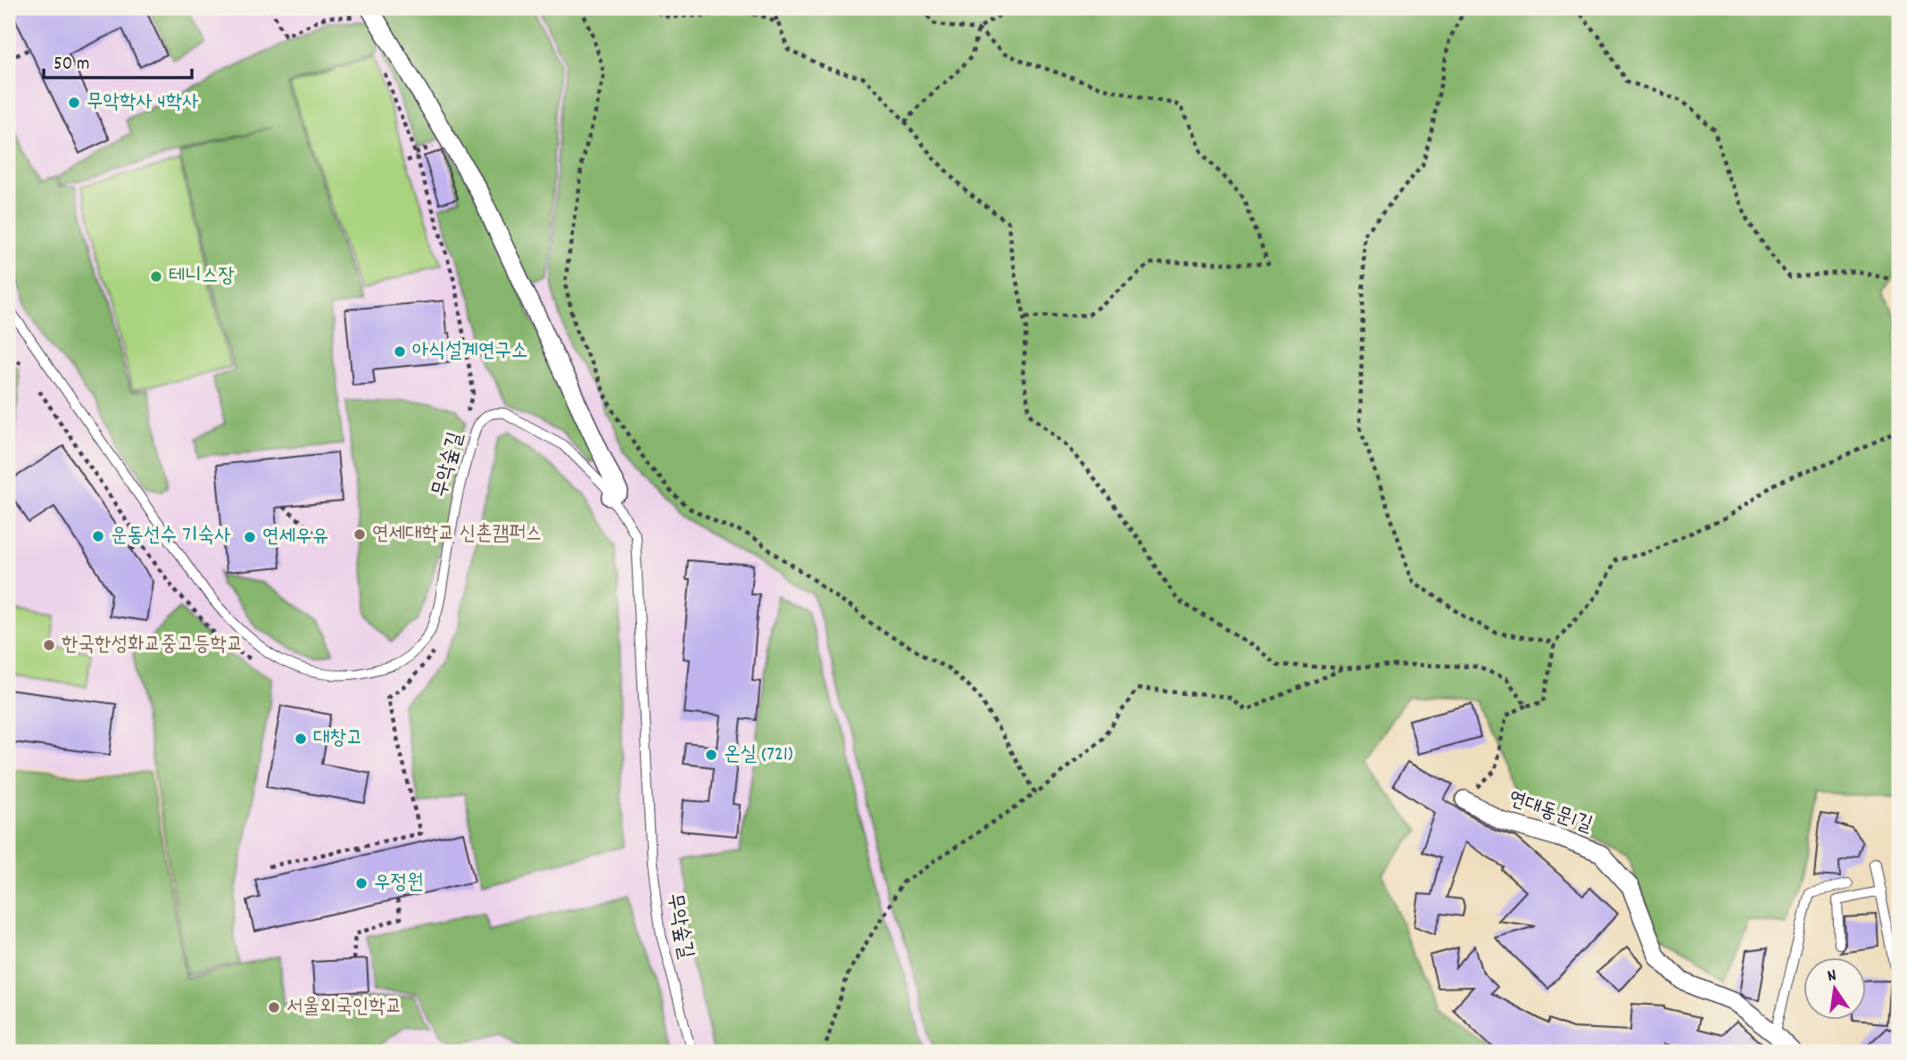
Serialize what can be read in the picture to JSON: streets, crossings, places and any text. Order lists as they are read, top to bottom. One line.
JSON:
{"streets":{"street":["연대동문1길"],"lane":["무악숲길"]},"places":["무악학사 4학사","테니스장","아식설계연구소","연세대학교 신촌캠퍼스","운동선수 기숙사","연세우유","한국한성화교중고등학교","대창고","온실 (721)","우정원","서울외국인학교"],"scale_bar":"50 m","north":"top"}
